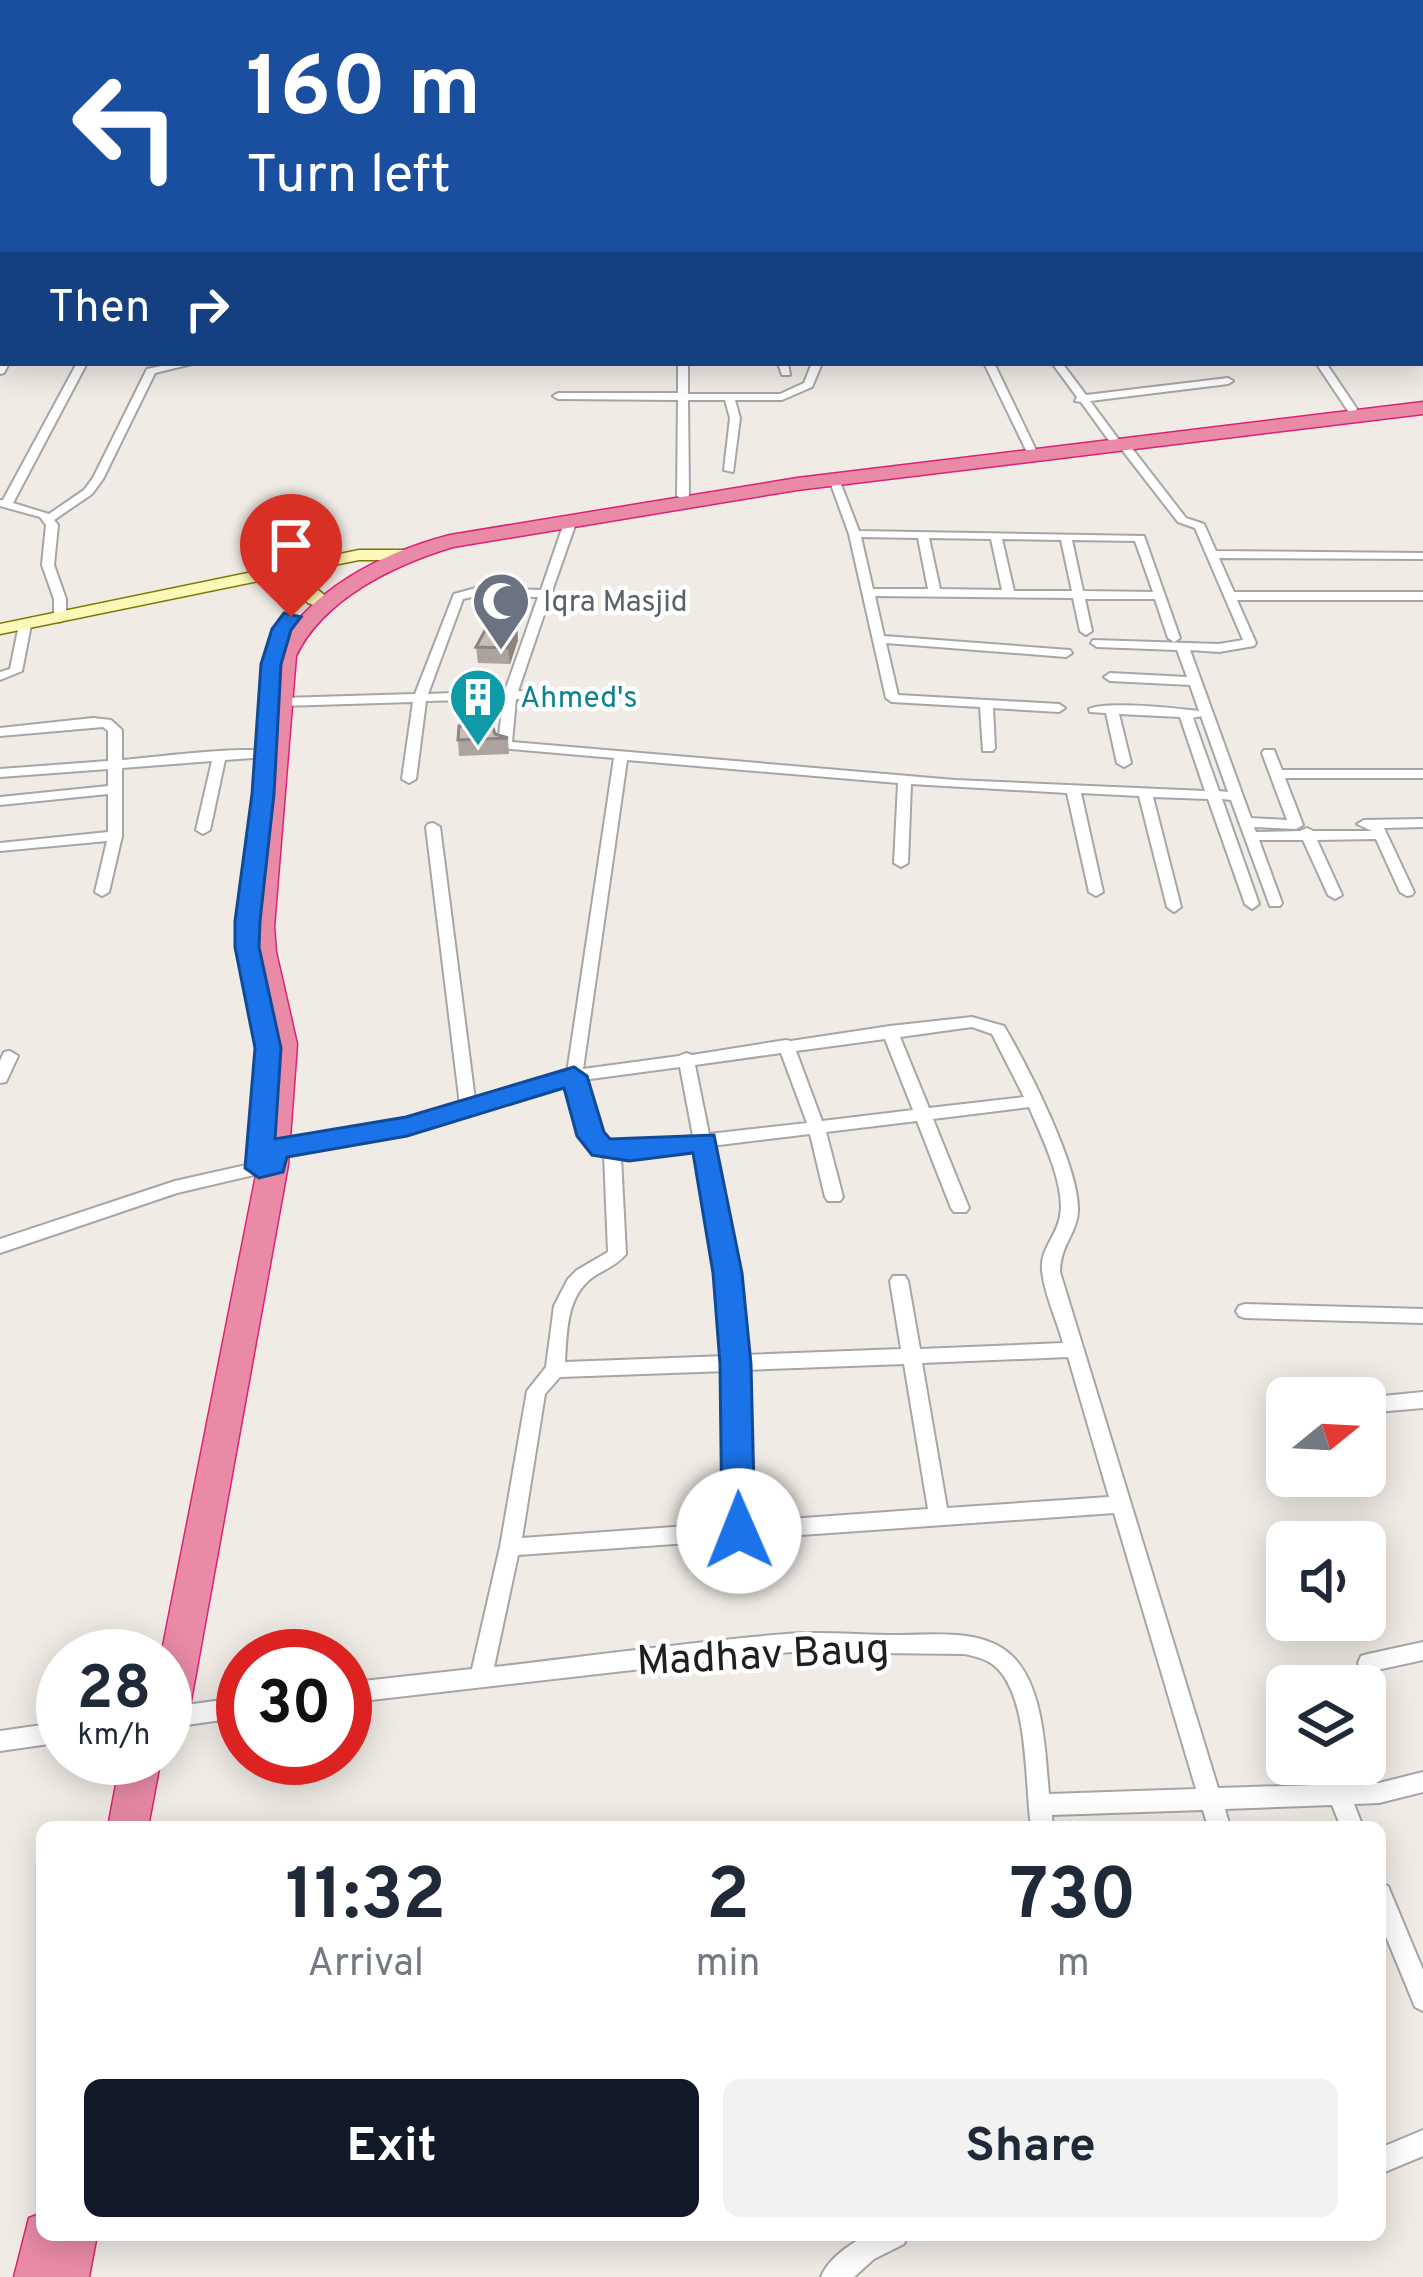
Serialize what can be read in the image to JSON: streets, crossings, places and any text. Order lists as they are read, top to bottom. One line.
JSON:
{"streets":{"street":["Madhav Baug"]},"places":{"mosque":["Iqra Masjid"],"building":["Ahmed's"]},"north":"right","page":{"turn":["160 m","Turn left"],"then":"Then","speed":"28 km/h","limit":"30","eta":["11:32","Arrival","2","min","730","m"],"buttons":["Exit","Share"]}}
